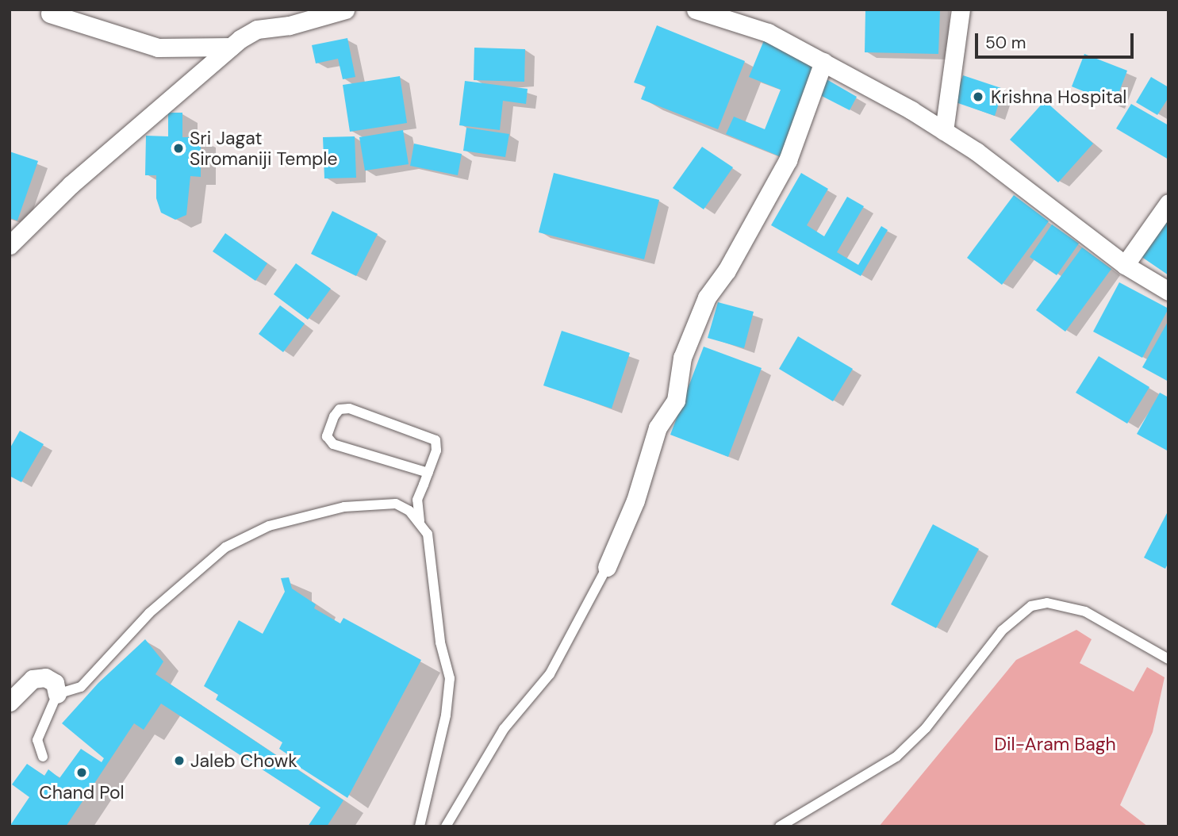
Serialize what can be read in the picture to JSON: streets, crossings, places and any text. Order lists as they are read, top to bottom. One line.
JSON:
{"parks":["Dil-Aram Bagh"],"places":["Krishna Hospital","Sri Jagat Siromaniji Temple","Jaleb Chowk","Chand Pol"],"scale_bar":"50 m"}
